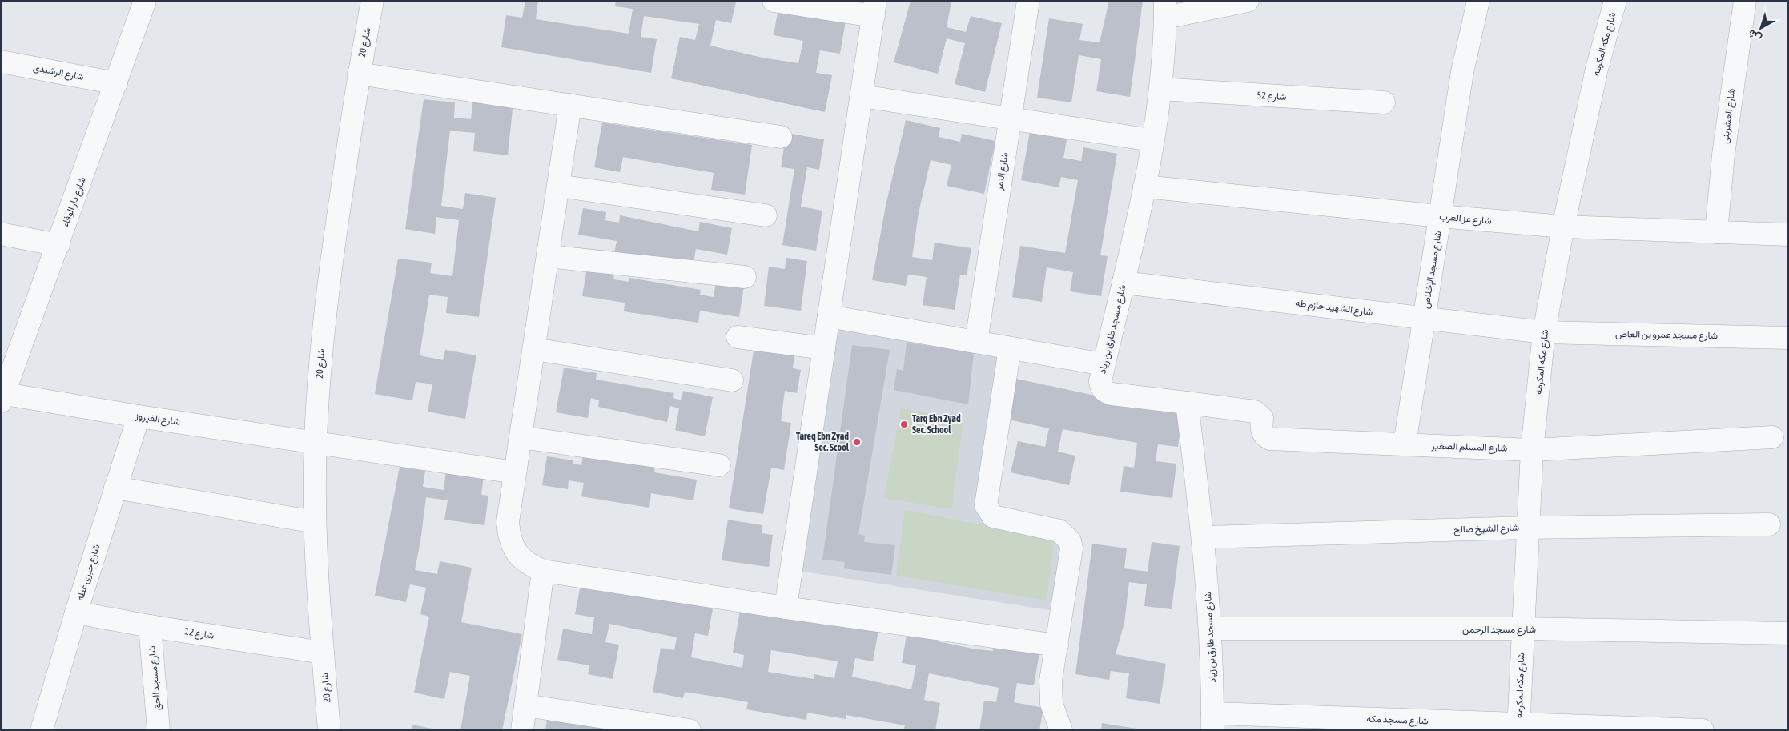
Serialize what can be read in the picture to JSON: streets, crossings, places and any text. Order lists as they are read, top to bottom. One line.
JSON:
{"streets":{"street":["شارع 20","شارع مكه المكرمه","شارع الرشيدى","شارع 52","شارع العشرينى","شارع النمر","شارع دار الوفاء","شارع عز العرب","شارع مسجد الإخلاص","شارع الشهيد حازم طه","شارع مسجد طارق بن زياد","شارع مسجد عمرو بن العاص","شارع الفيروز","شارع المسلم الصغير","شارع الشيخ صالح","شارع جبرى عطه","شارع مسجد الرحمن","شارع 12","شارع مسجد الحق","شارع مسجد مكه"]},"crossings":[["شارع 20","شارع الفيروز"],["شارع 20","شارع 12"],["شارع مكه المكرمه","شارع عز العرب"],["شارع مكه المكرمه","شارع الشهيد حازم طه"],["شارع مكه المكرمه","شارع مسجد عمرو بن العاص"],["شارع مكه المكرمه","شارع المسلم الصغير"],["شارع مكه المكرمه","شارع الشيخ صالح"],["شارع مكه المكرمه","شارع مسجد الرحمن"],["شارع مكه المكرمه","شارع مسجد مكه"],["شارع الرشيدى","شارع دار الوفاء"],["شارع 52","شارع مسجد طارق بن زياد"],["شارع العشرينى","شارع عز العرب"],["شارع دار الوفاء","شارع الفيروز"],["شارع عز العرب","شارع مسجد الإخلاص"],["شارع عز العرب","شارع مسجد طارق بن زياد"],["شارع مسجد الإخلاص","شارع الشهيد حازم طه"],["شارع مسجد الإخلاص","شارع المسلم الصغير"],["شارع الشهيد حازم طه","شارع مسجد طارق بن زياد"],["شارع الشهيد حازم طه","شارع مسجد عمرو بن العاص"],["شارع مسجد طارق بن زياد","شارع المسلم الصغير"],["شارع مسجد طارق بن زياد","شارع الشيخ صالح"],["شارع مسجد طارق بن زياد","شارع مسجد الرحمن"],["شارع مسجد طارق بن زياد","شارع مسجد مكه"],["شارع الفيروز","شارع جبرى عطه"],["شارع جبرى عطه","شارع 12"],["شارع 12","شارع مسجد الحق"]],"places":["Tarq Ebn Zyad Sec. School","Tareq Ebn Zyad Sec. Scool"],"north":"bottom left"}
